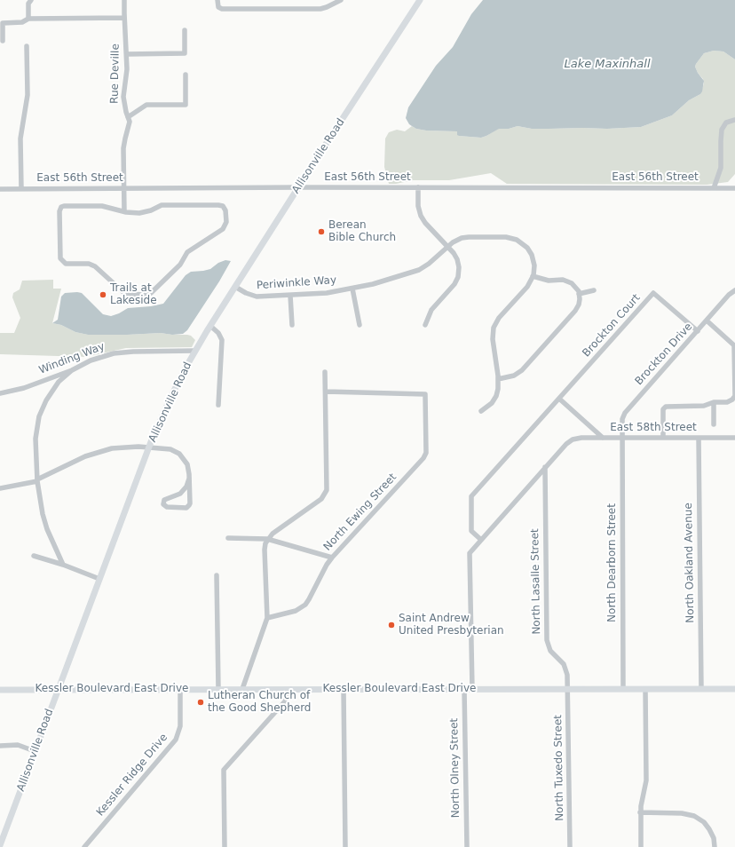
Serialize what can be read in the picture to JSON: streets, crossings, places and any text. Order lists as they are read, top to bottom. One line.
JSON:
{"streets":{"main road":["Allisonville Road","Kessler Boulevard East Drive"],"street":["Rue Deville","East 56th Street","Periwinkle Way","Brockton Court","Brockton Drive","Winding Way","East 58th Street","North Ewing Street","North Dearborn Street","North Oakland Avenue","North Lasalle Street","North Olney Street","North Tuxedo Street","Kessler Ridge Drive"]},"crossings":[["Rue Deville","East 56th Street"],["Allisonville Road","East 56th Street"],["Allisonville Road","Periwinkle Way"],["Allisonville Road","Winding Way"],["Allisonville Road","Kessler Boulevard East Drive"],["Brockton Court","Brockton Drive"],["Brockton Drive","East 58th Street"],["Brockton Drive","North Dearborn Street"],["East 58th Street","North Dearborn Street"],["East 58th Street","North Oakland Avenue"],["East 58th Street","North Lasalle Street"],["North Dearborn Street","Kessler Boulevard East Drive"],["North Oakland Avenue","Kessler Boulevard East Drive"],["North Lasalle Street","Kessler Boulevard East Drive"],["North Lasalle Street","North Tuxedo Street"],["Kessler Boulevard East Drive","North Olney Street"],["Kessler Boulevard East Drive","North Tuxedo Street"],["Kessler Boulevard East Drive","Kessler Ridge Drive"]],"water":["Lake Maxinhall"],"places":["Berean Bible Church","Trails at Lakeside","Saint Andrew United Presbyterian","Lutheran Church of the Good Shepherd"]}
